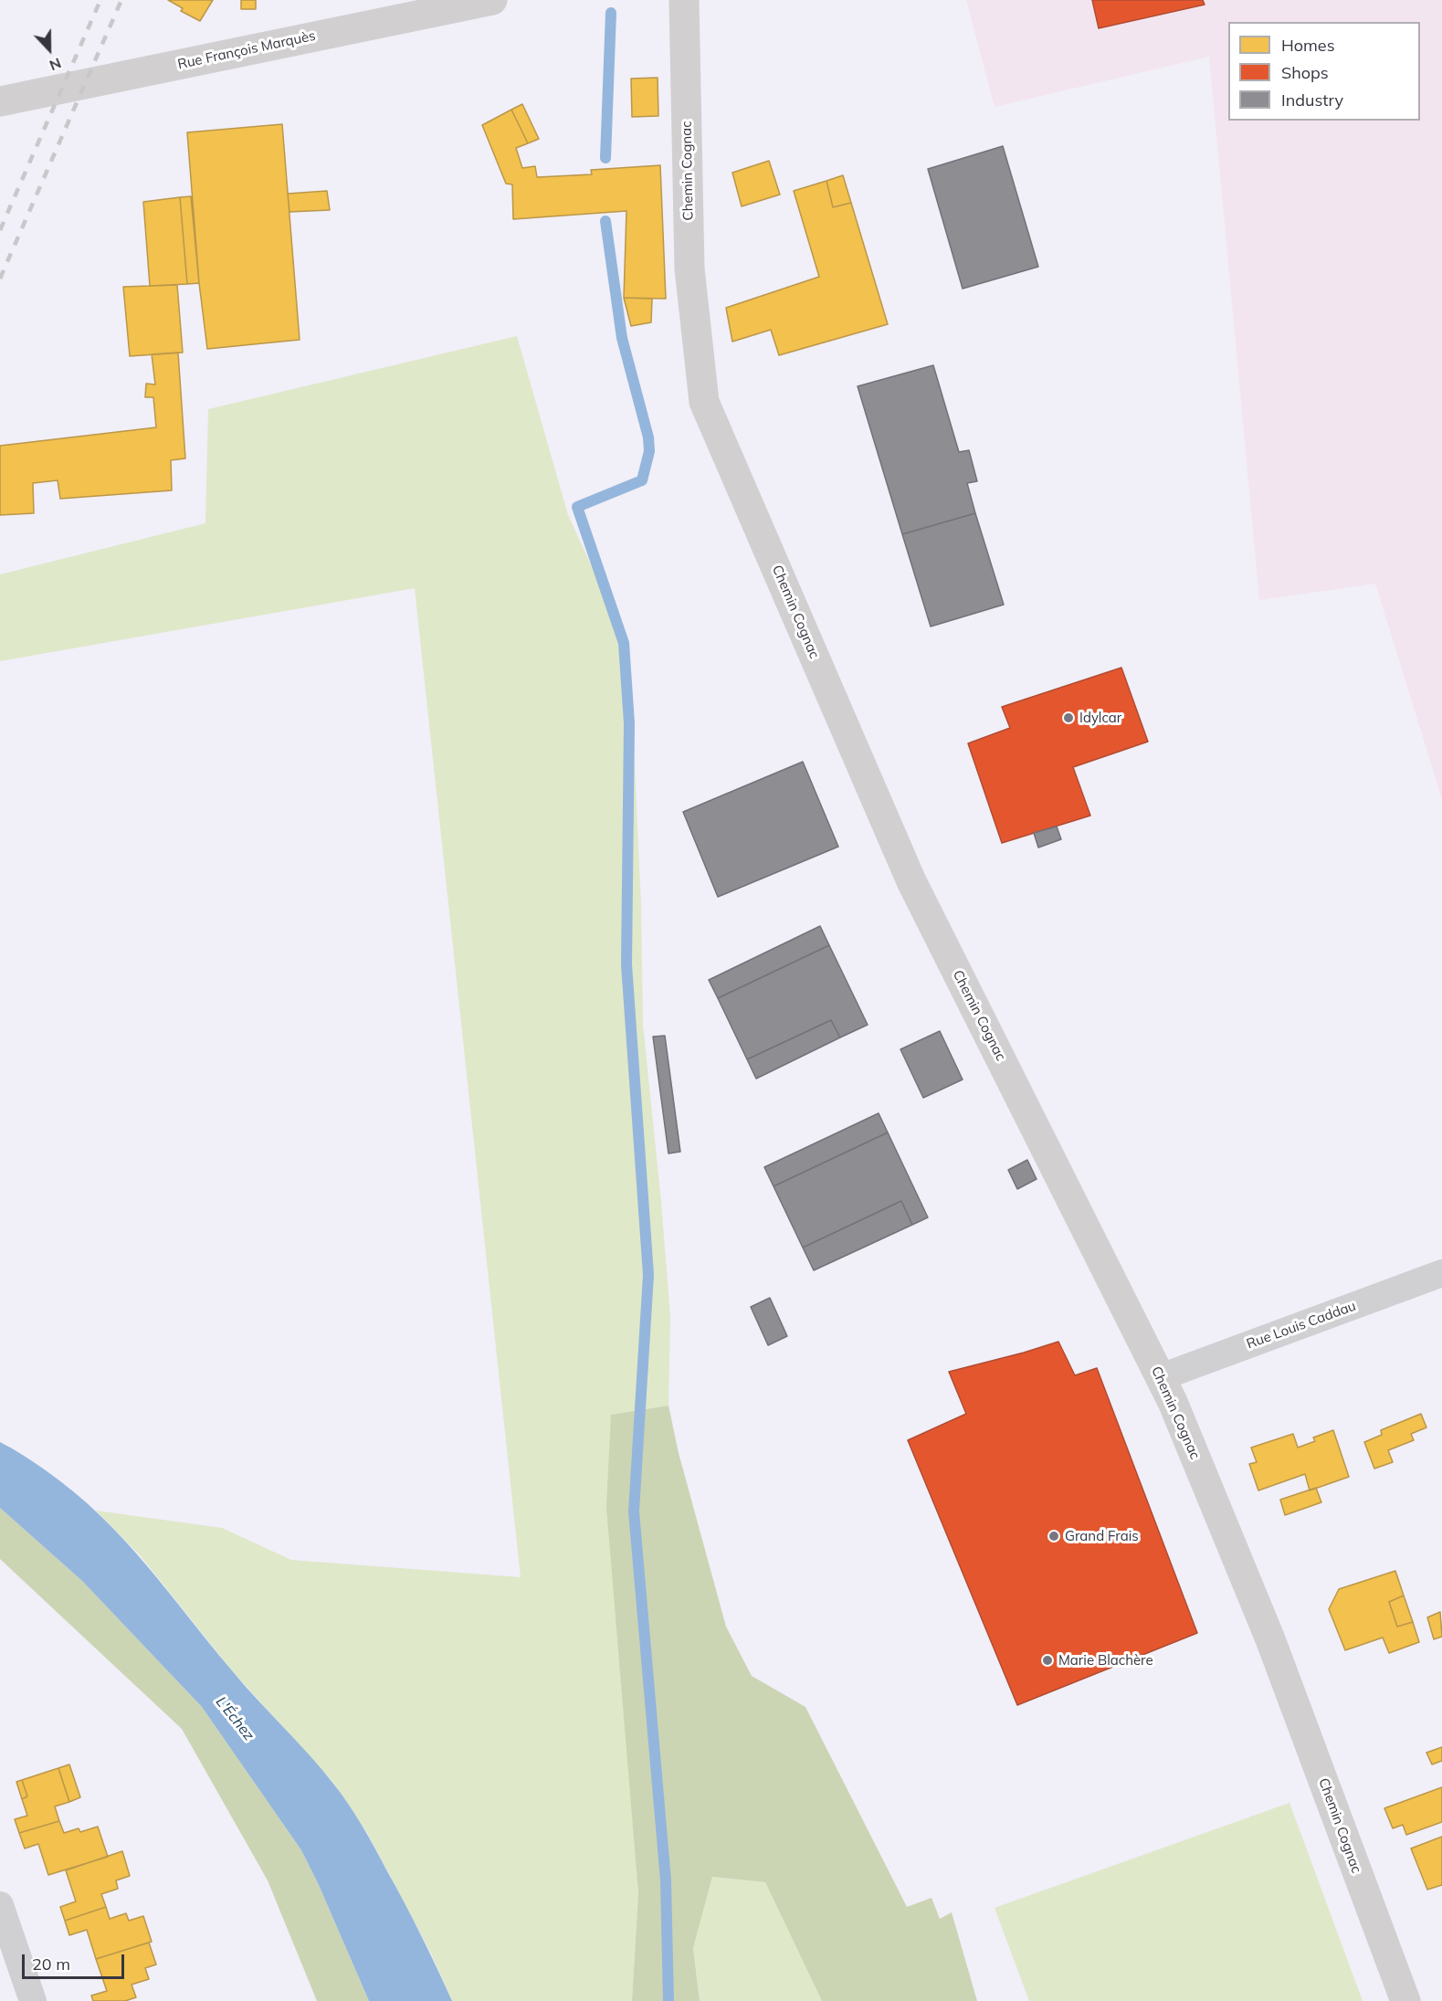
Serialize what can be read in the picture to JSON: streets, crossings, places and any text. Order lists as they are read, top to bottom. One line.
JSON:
{"streets":{"street":["Rue François Marquès","Chemin Cognac","Rue Louis Caddau"]},"crossings":[["Chemin Cognac","Rue Louis Caddau"]],"water":["L'Échez"],"places":["Idylcar","Grand Frais","Marie Blachère"],"legend":["Homes","Shops","Industry"],"scale_bar":"20 m","north":"bottom"}
